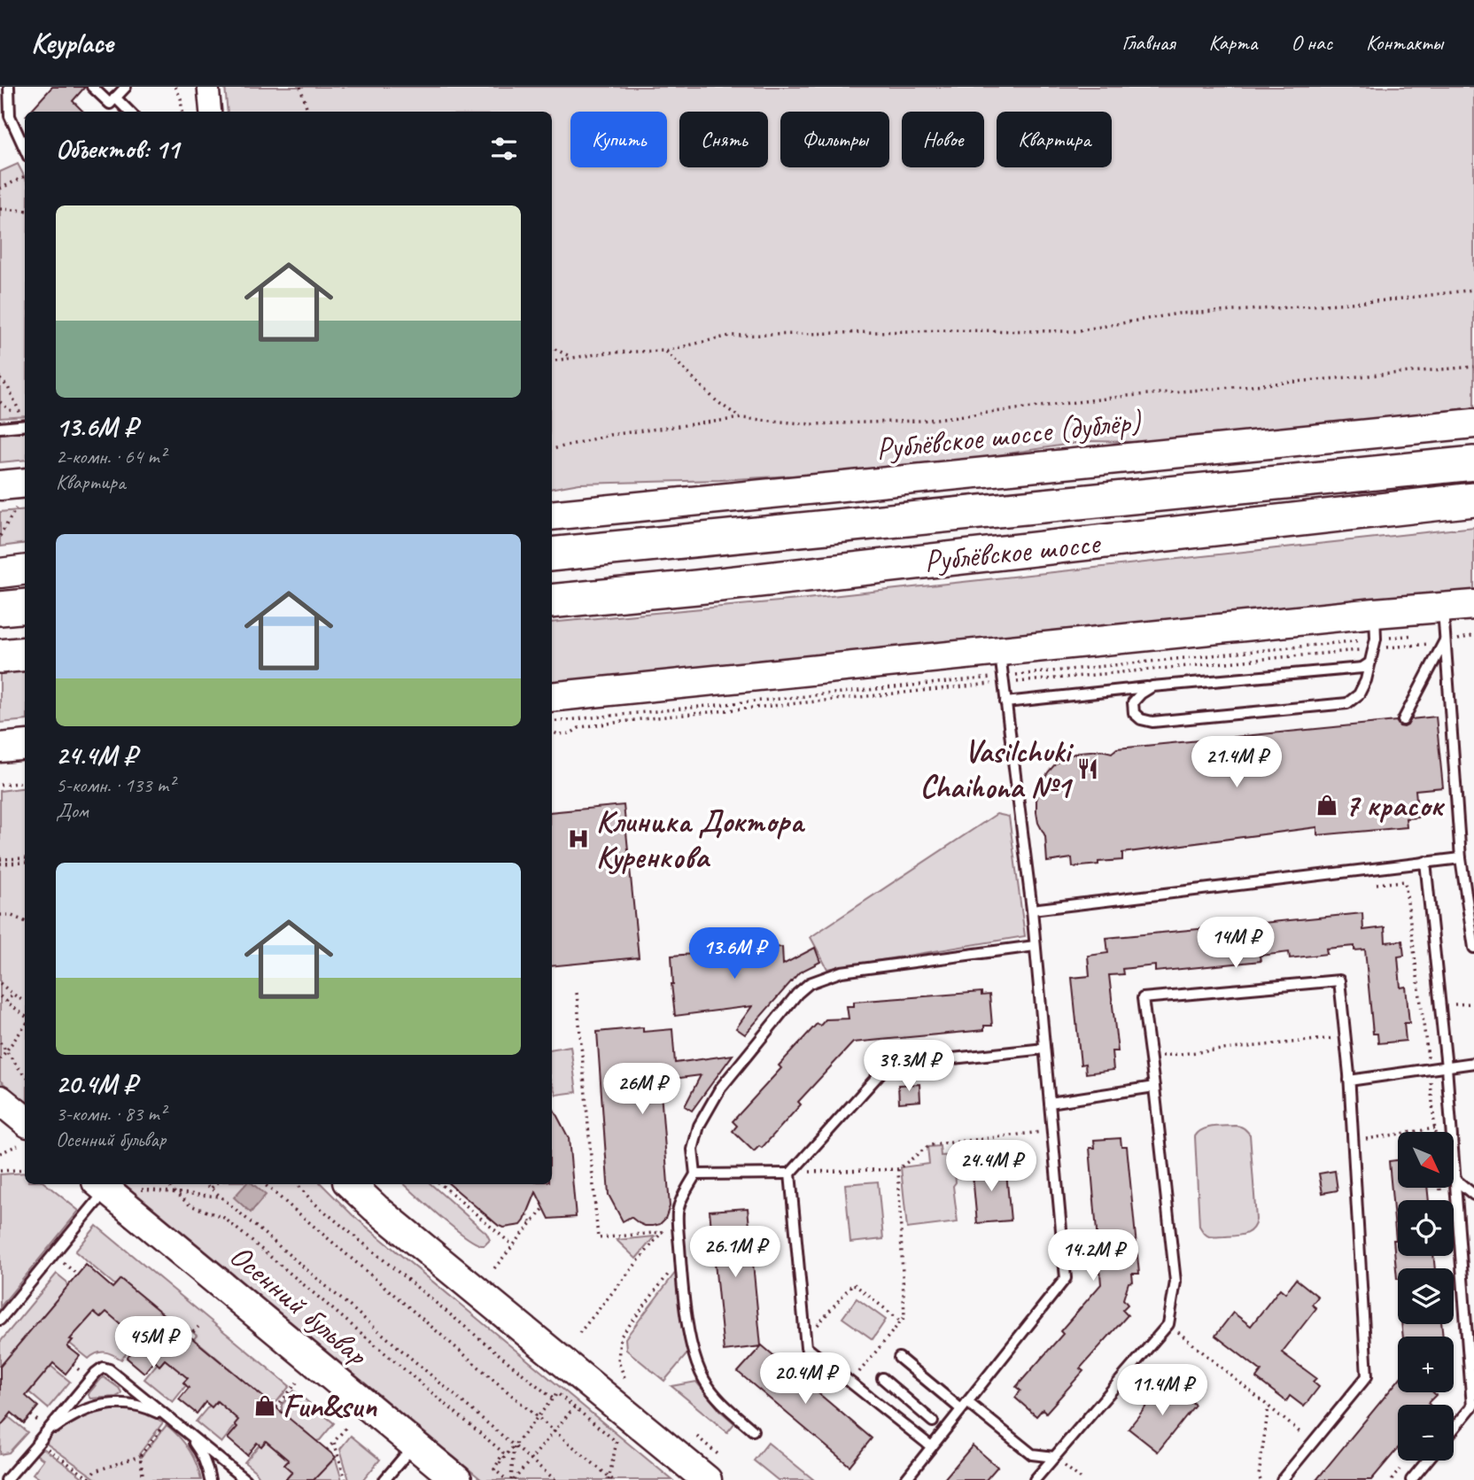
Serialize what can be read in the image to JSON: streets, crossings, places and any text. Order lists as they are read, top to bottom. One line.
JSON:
{"streets":{"main road":["Рублёвское шоссе (дублёр)","Рублёвское шоссе","Осенний бульвар"]},"places":{"restaurant":["Vasilchuki Chaihona №1"],"shop":["7 красок","Fun&sun"],"hospital":["Клиника Доктора Куренкова"]},"north":"bottom right","page":{"header":"Keyplace","nav":["Главная","Карта","О нас","Контакты"],"chip":["Купить","Снять","Фильтры","Новое","Квартира"],"heading":"Объектов: 11","list":[{"name":"13.6M ₽","note":"2-комн. · 64 m² · Квартира"},{"name":"24.4M ₽","note":"5-комн. · 133 m² · Дом"},{"name":"20.4M ₽","note":"3-комн. · 83 m² · Осенний бульвар"}],"price":["21.4M ₽","14M ₽","13.6M ₽","39.3M ₽","26M ₽","24.4M ₽","26.1M ₽","14.2M ₽","45M ₽","20.4M ₽","11.4M ₽"],"map_buttons":["+","−"]}}
